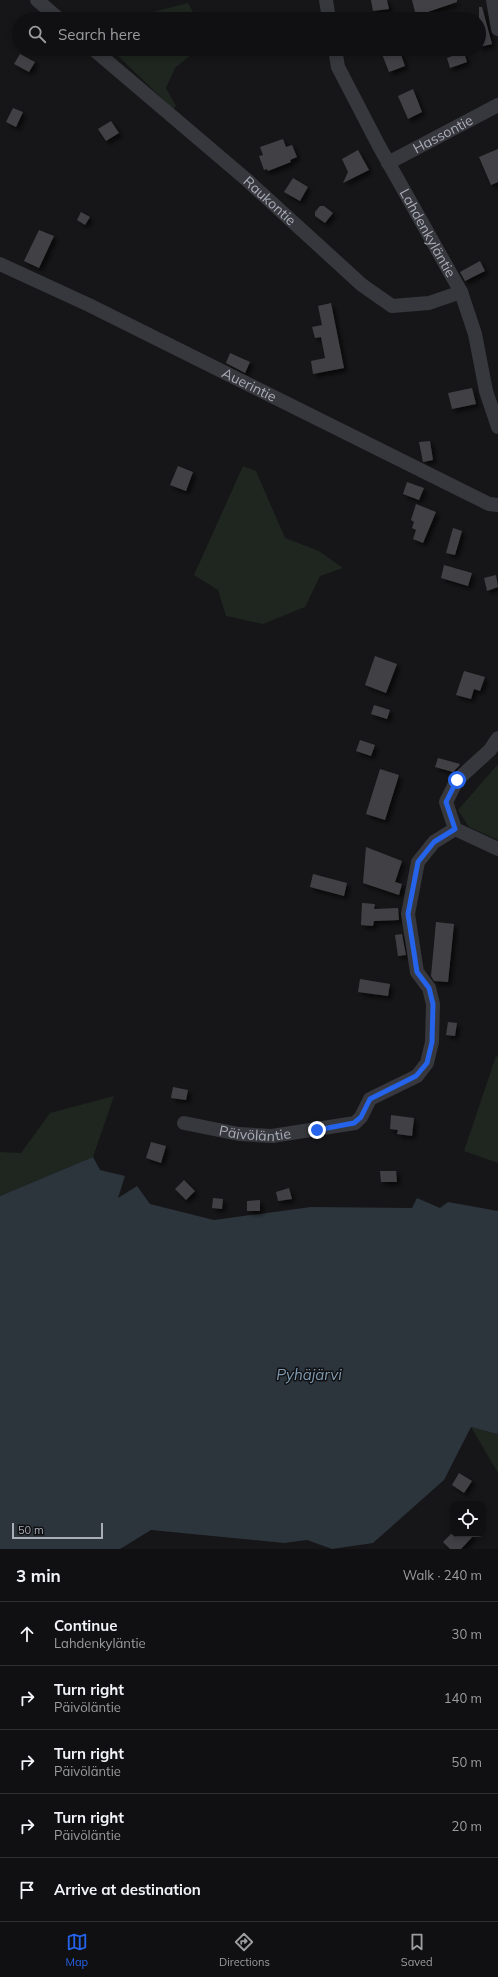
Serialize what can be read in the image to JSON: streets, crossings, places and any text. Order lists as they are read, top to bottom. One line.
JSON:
{"streets":{"street":["Hassontie","Raukontie","Lahdenkyläntie","Auerintie","Päivöläntie"]},"crossings":[["Hassontie","Lahdenkyläntie"],["Raukontie","Lahdenkyläntie"]],"water":["Pyhäjärvi"],"scale_bar":"50 m","page":{"search":"Search here","scale":"50 m","heading":["3 min","Walk · 240 m"],"list":[["Continue","Lahdenkyläntie","30 m"],["Turn right","Päivöläntie","140 m"],["Turn right","Päivöläntie","50 m"],["Turn right","Päivöläntie","20 m"],"Arrive at destination"],"nav":["Map","Directions","Saved"]}}
